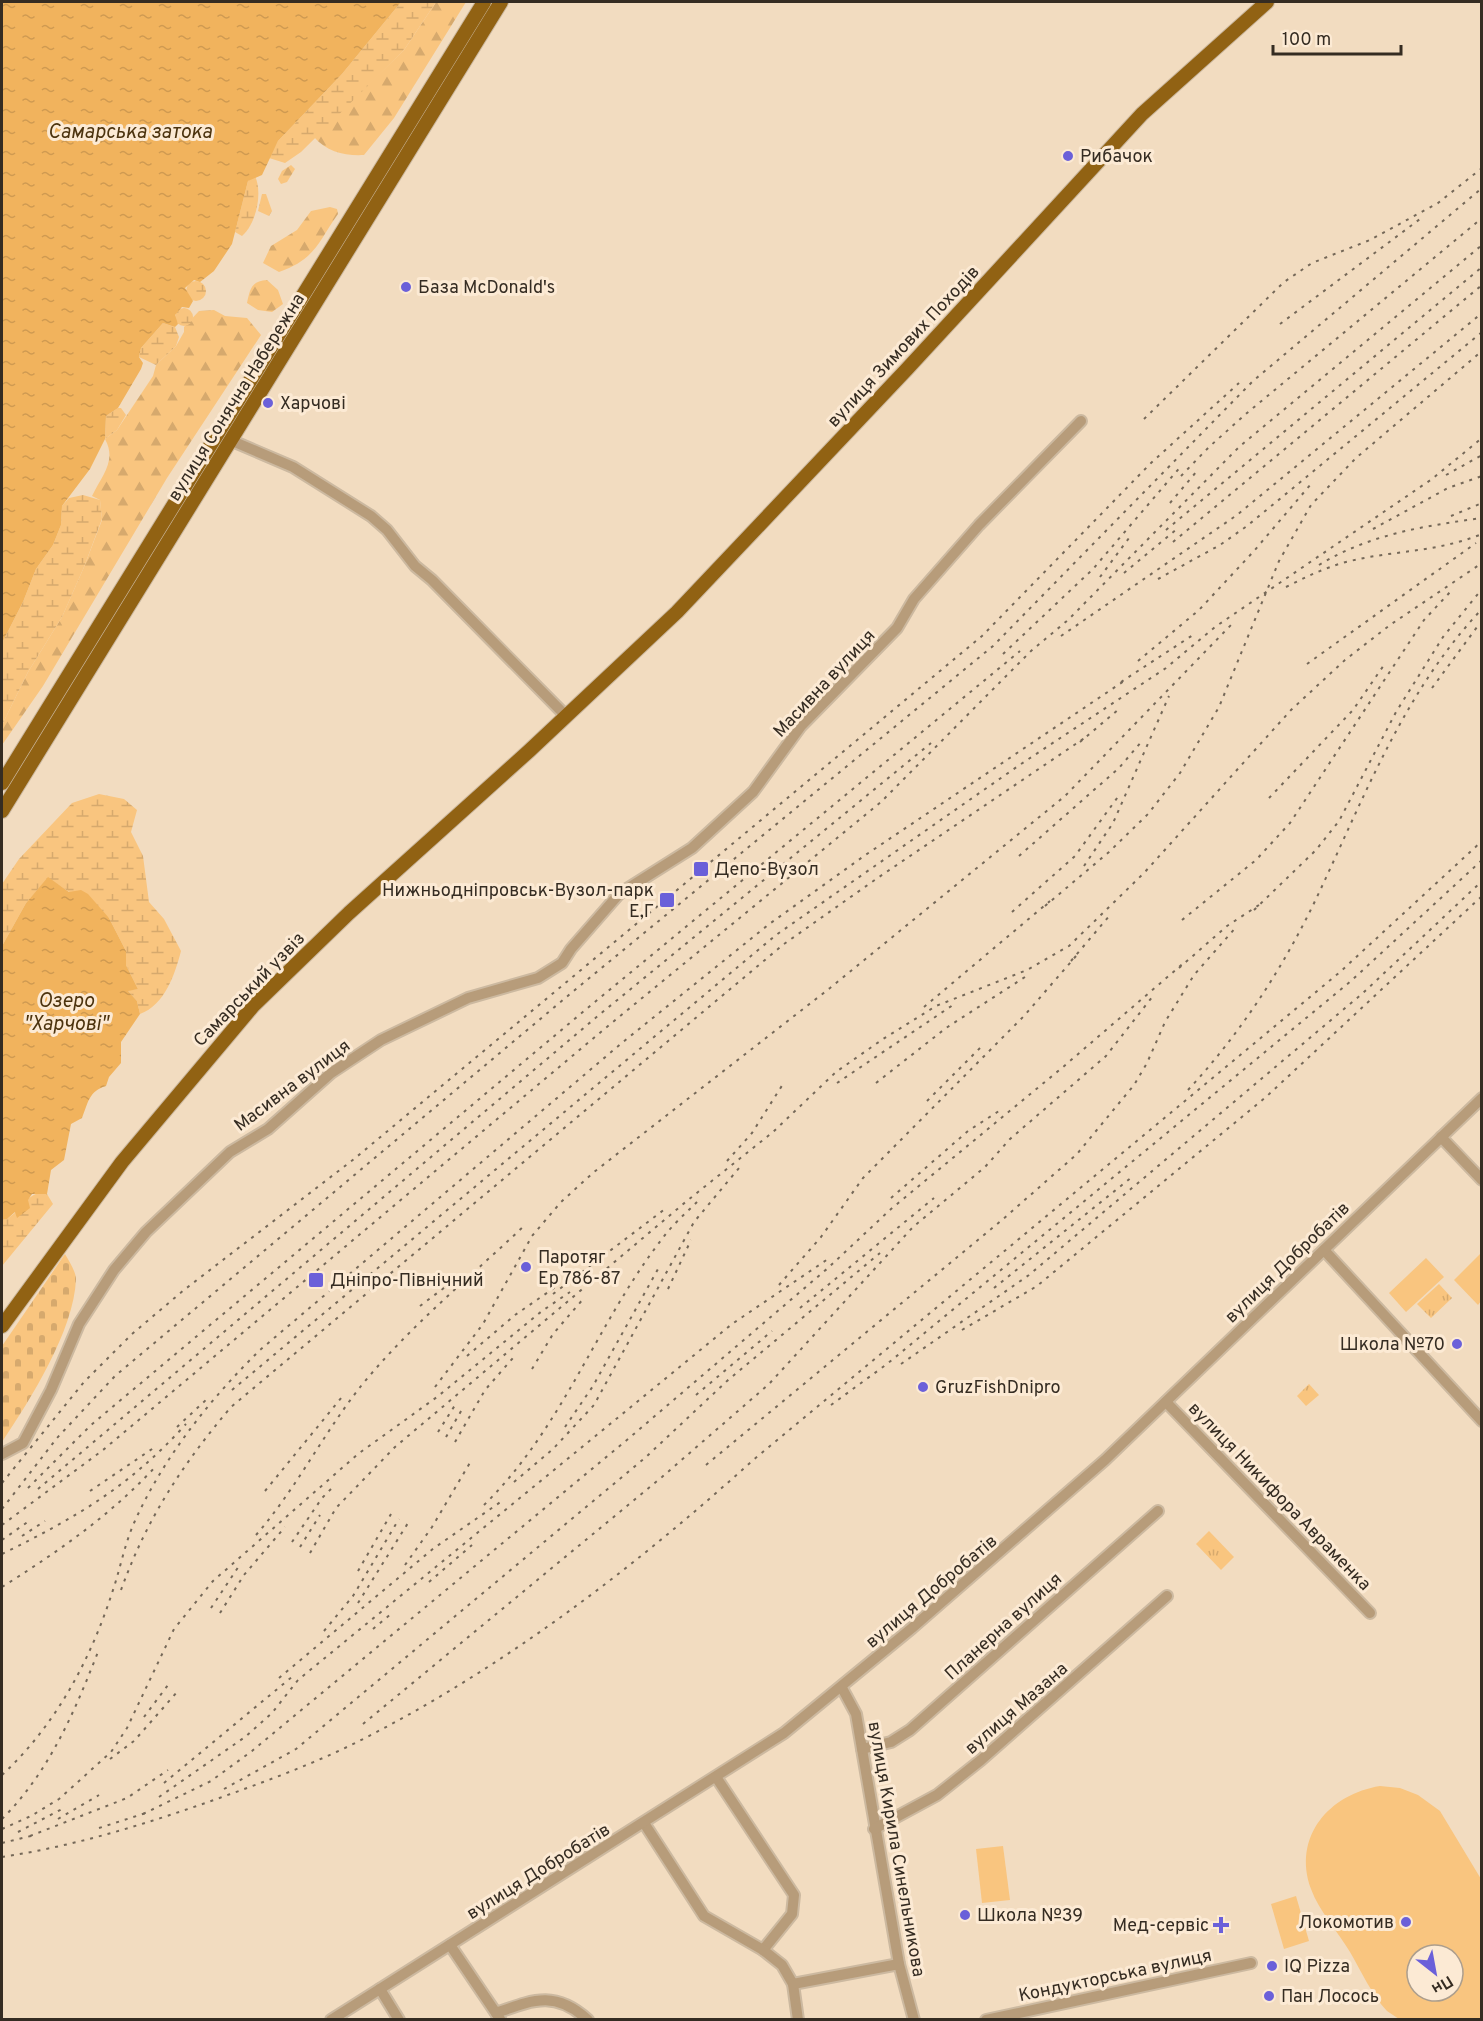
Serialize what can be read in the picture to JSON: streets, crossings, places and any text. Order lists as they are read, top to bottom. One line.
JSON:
{"streets":{"main road":["вулиця Зимових Походів","вулиця Сонячна Набережна","Самарський узвіз"],"street":["Масивна вулиця","вулиця Добробатів","вулиця Никифора Авраменка","Планерна вулиця","вулиця Мазана","вулиця Кирила Синельникова","Кондукторська вулиця"]},"crossings":[["вулиця Зимових Походів","Самарський узвіз"],["вулиця Добробатів","вулиця Никифора Авраменка"],["вулиця Добробатів","вулиця Кирила Синельникова"],["Планерна вулиця","вулиця Кирила Синельникова"],["вулиця Мазана","вулиця Кирила Синельникова"]],"water":["Самарська затока","Озеро \"Харчові\""],"places":{"other":["Рибачок","База McDonald's","Харчові","Паротяг Ер 786-87","Школа №70","GruzFishDnipro","Школа №39","Локомотив","IQ Pizza","Пан Лосось"],"transit":["Депо-Вузол","Нижньодніпровськ-Вузол-парк Е,Г","Дніпро-Північний"],"health":["Мед-сервіс"]},"scale_bar":"100 m","north":"bottom right"}
